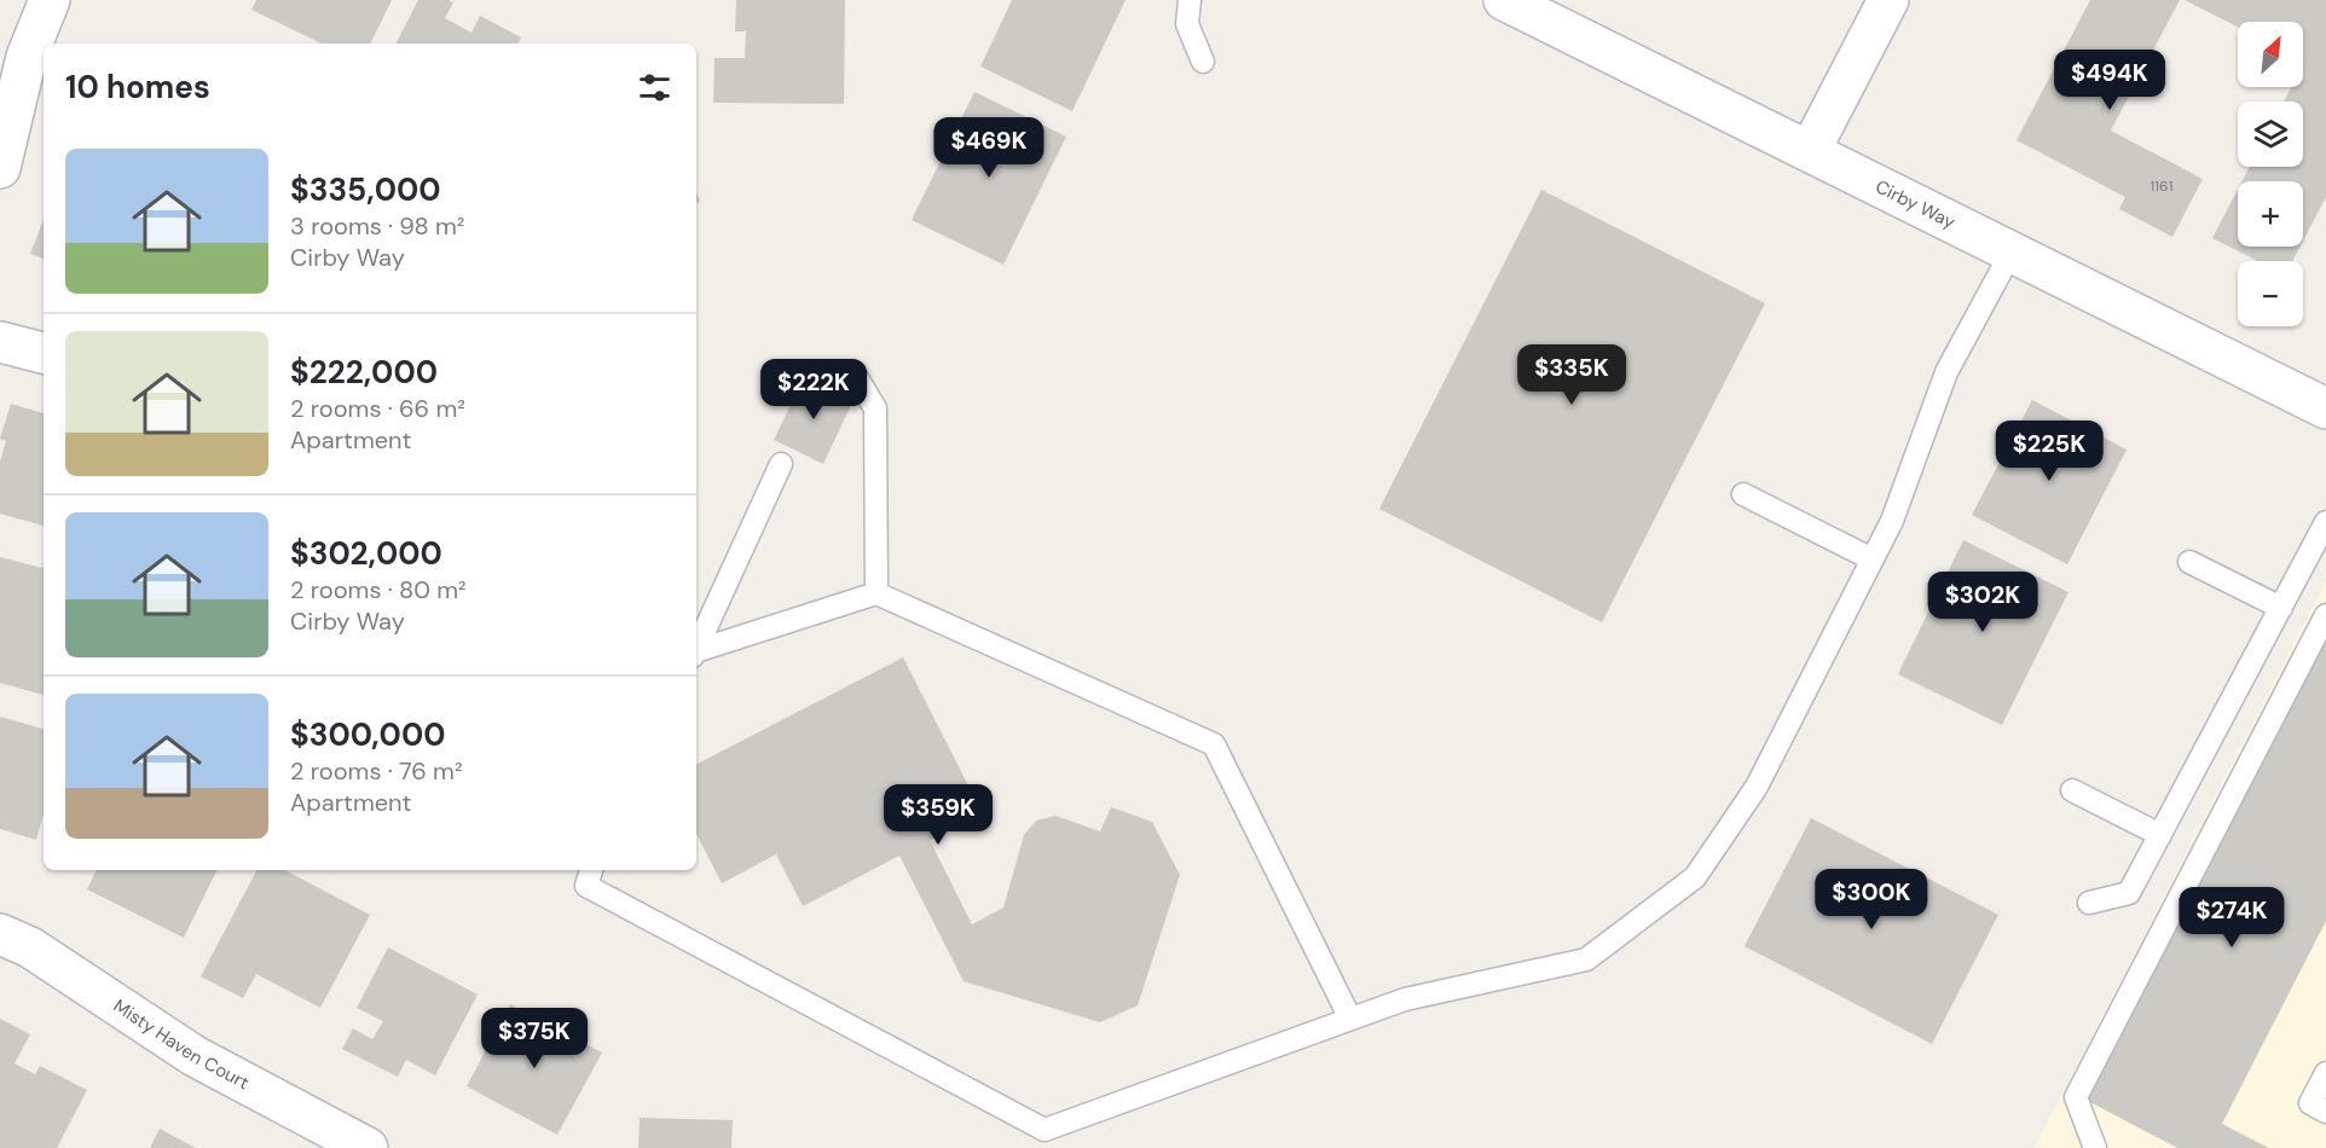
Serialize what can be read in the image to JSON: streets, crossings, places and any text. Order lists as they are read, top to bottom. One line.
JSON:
{"streets":{"main road":["Cirby Way","Misty Haven Court"]},"house_numbers":["1161"],"north":"top right","page":{"map_buttons":["+","−"],"heading":"10 homes","price":["$494K","$469K","$335K","$222K","$225K","$302K","$359K","$300K","$274K","$375K"],"list":[{"name":"$335,000","note":"3 rooms · 98 m² · Cirby Way"},{"name":"$222,000","note":"2 rooms · 66 m² · Apartment"},{"name":"$302,000","note":"2 rooms · 80 m² · Cirby Way"},{"name":"$300,000","note":"2 rooms · 76 m² · Apartment"}]}}
